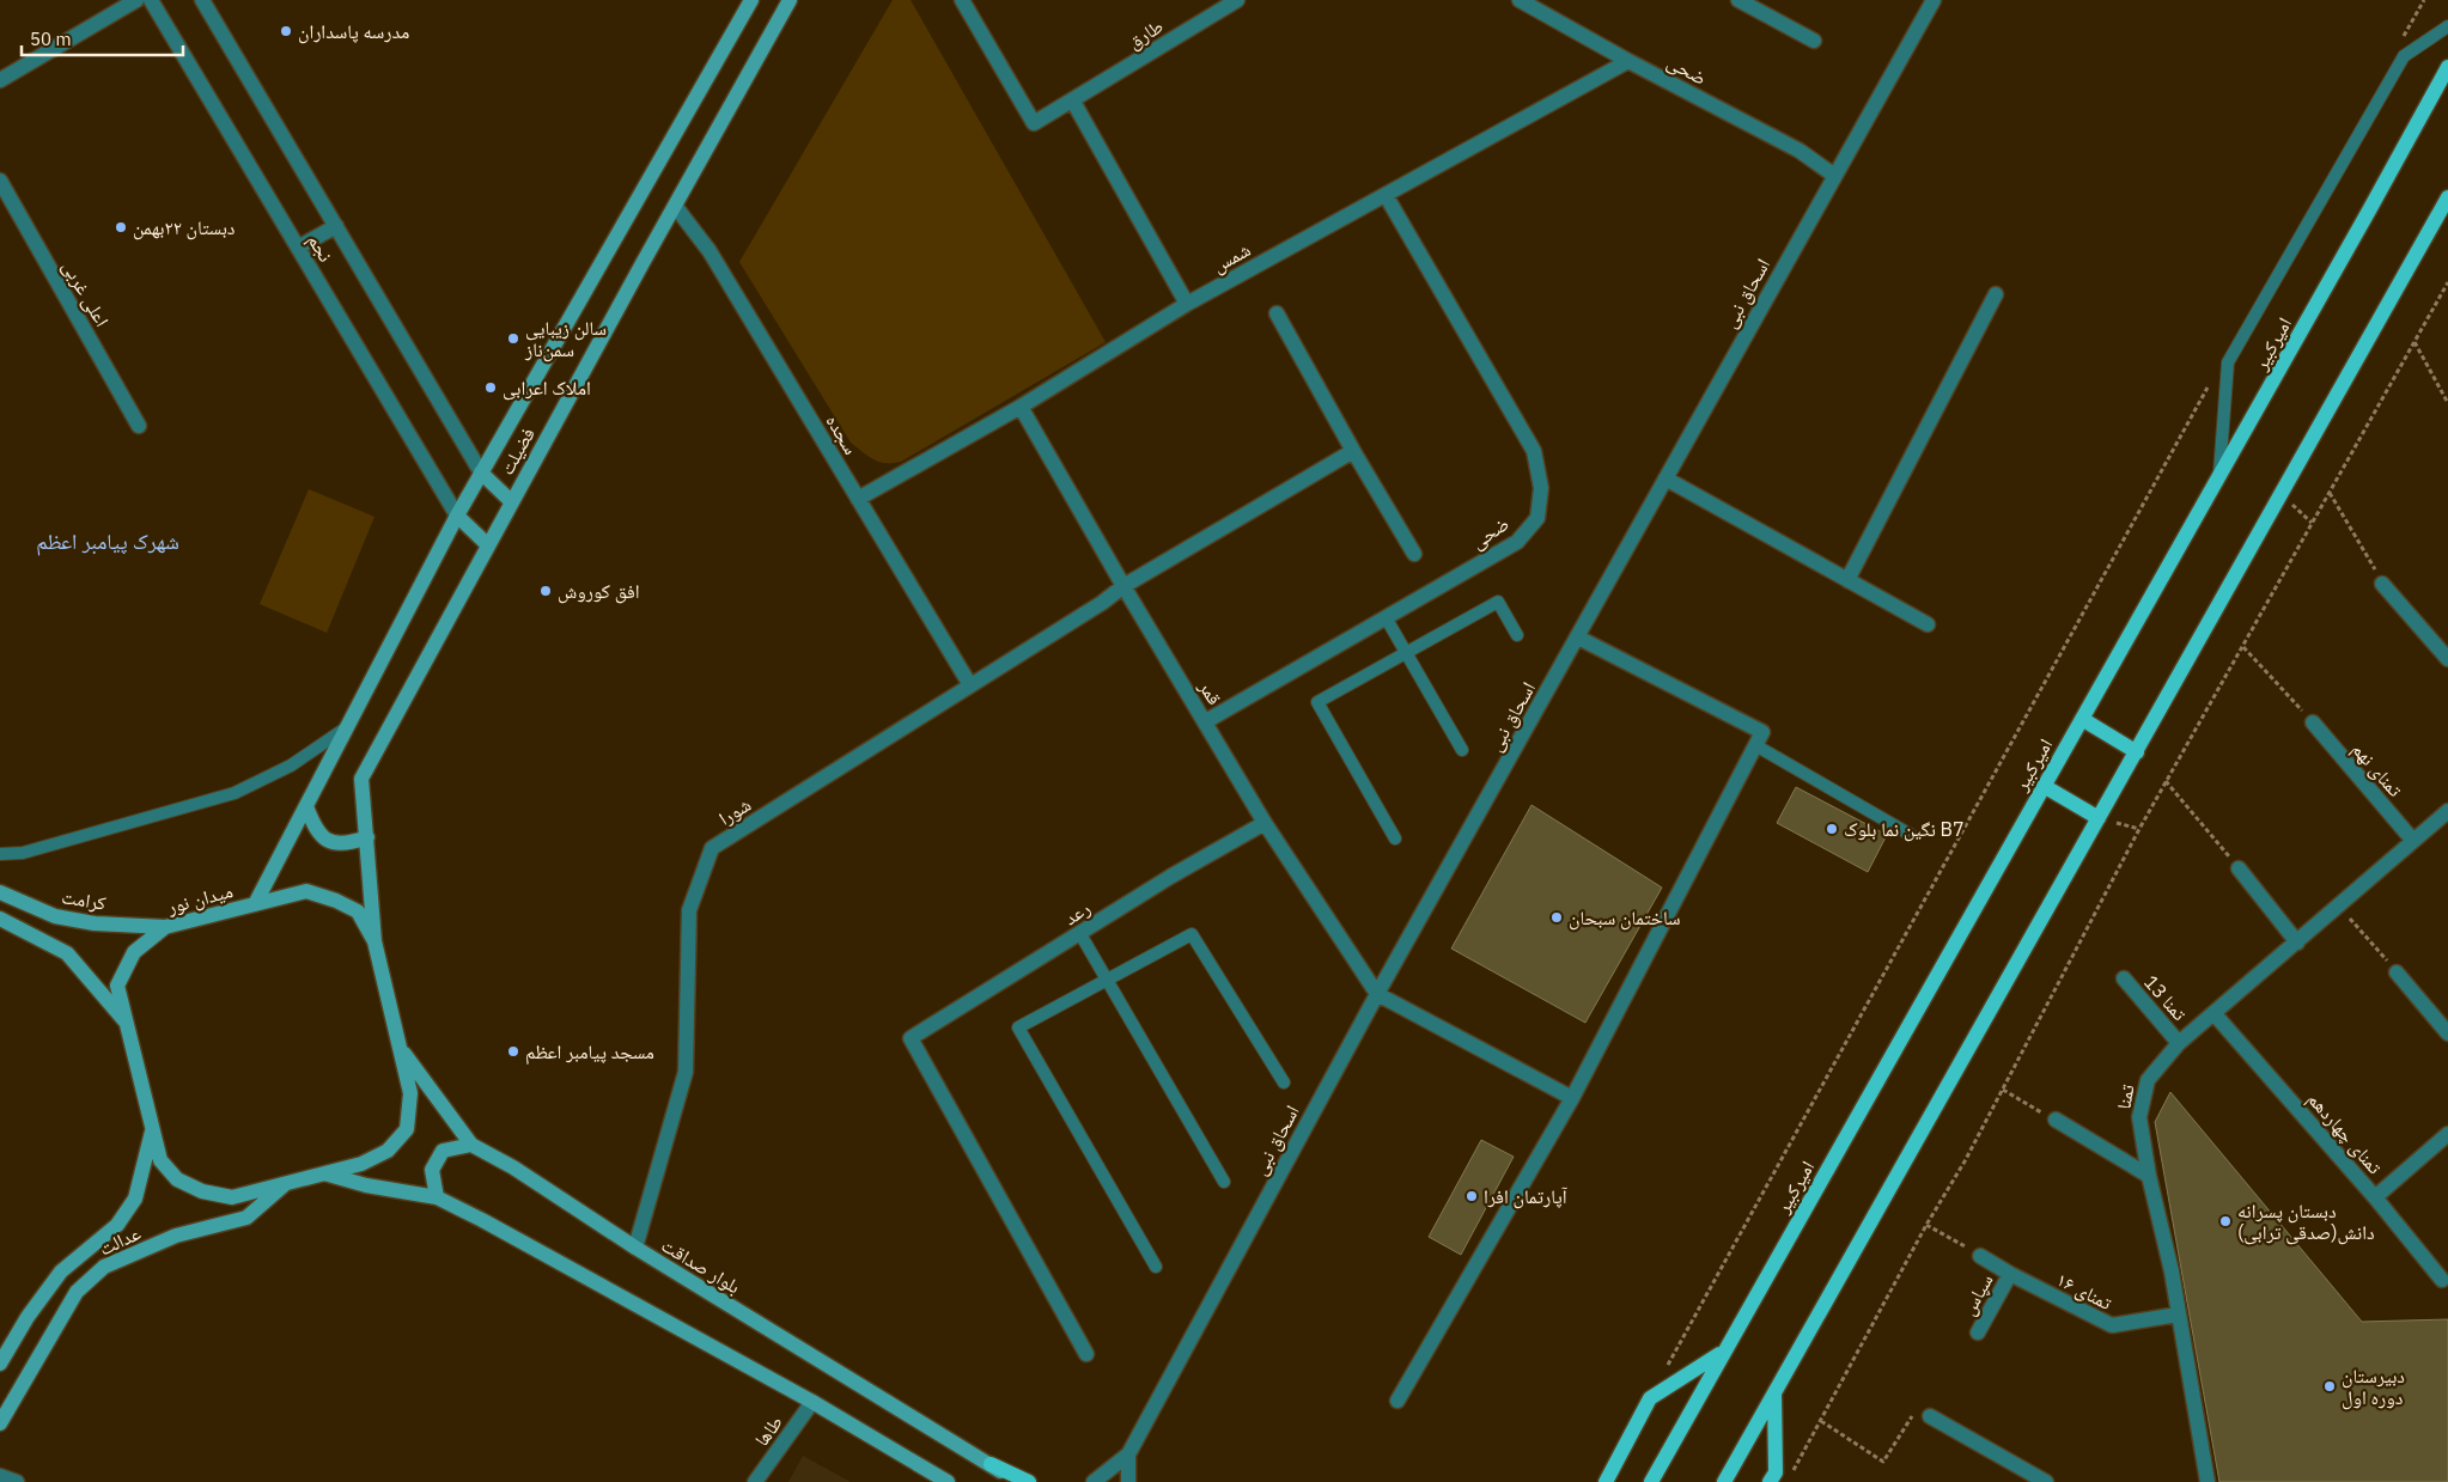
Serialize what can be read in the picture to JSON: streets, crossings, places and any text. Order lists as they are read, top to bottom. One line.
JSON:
{"streets":{"main road":["امیرکبیر"],"street":["طارق","ضحی","نجم","شمس","اعلی غربی","اسحاق نبی","سجده","فضیلت","قمر","تمنای نهم","شورا","میدان نور","کرامت","رعد","تمنا 13","تمنا","تمنای چهاردهم","عدالت","بلوار صداقت","تمنای ۱۶","سپاس","طاها"]},"crossings":[["ضحی","شمس"],["ضحی","اسحاق نبی"],["ضحی","قمر"],["نجم","فضیلت"],["شمس","سجده"],["شمس","قمر"],["اسحاق نبی","قمر"],["سجده","فضیلت"],["سجده","شورا"],["فضیلت","میدان نور"],["قمر","شورا"],["قمر","رعد"],["تمنای نهم","تمنا"],["شورا","بلوار صداقت"],["میدان نور","کرامت"],["میدان نور","عدالت"],["میدان نور","بلوار صداقت"],["تمنا 13","تمنا"],["تمنا","تمنای چهاردهم"],["تمنا","تمنای ۱۶"],["تمنای ۱۶","سپاس"]],"districts":["شهرک پیامبر اعظم"],"places":["مدرسه پاسداران","دبستان ۲۲بهمن","سالن زیبایی سمن‌ناز","املاک اعرابی","افق کوروش","نگین نما بلوک B7","ساختمان سبحان","مسجد پیامبر اعظم","آپارتمان افرا","دبستان پسرانه دانش(صدقی ترابی)","دبیرستان دوره اول"],"scale_bar":"50 m"}
